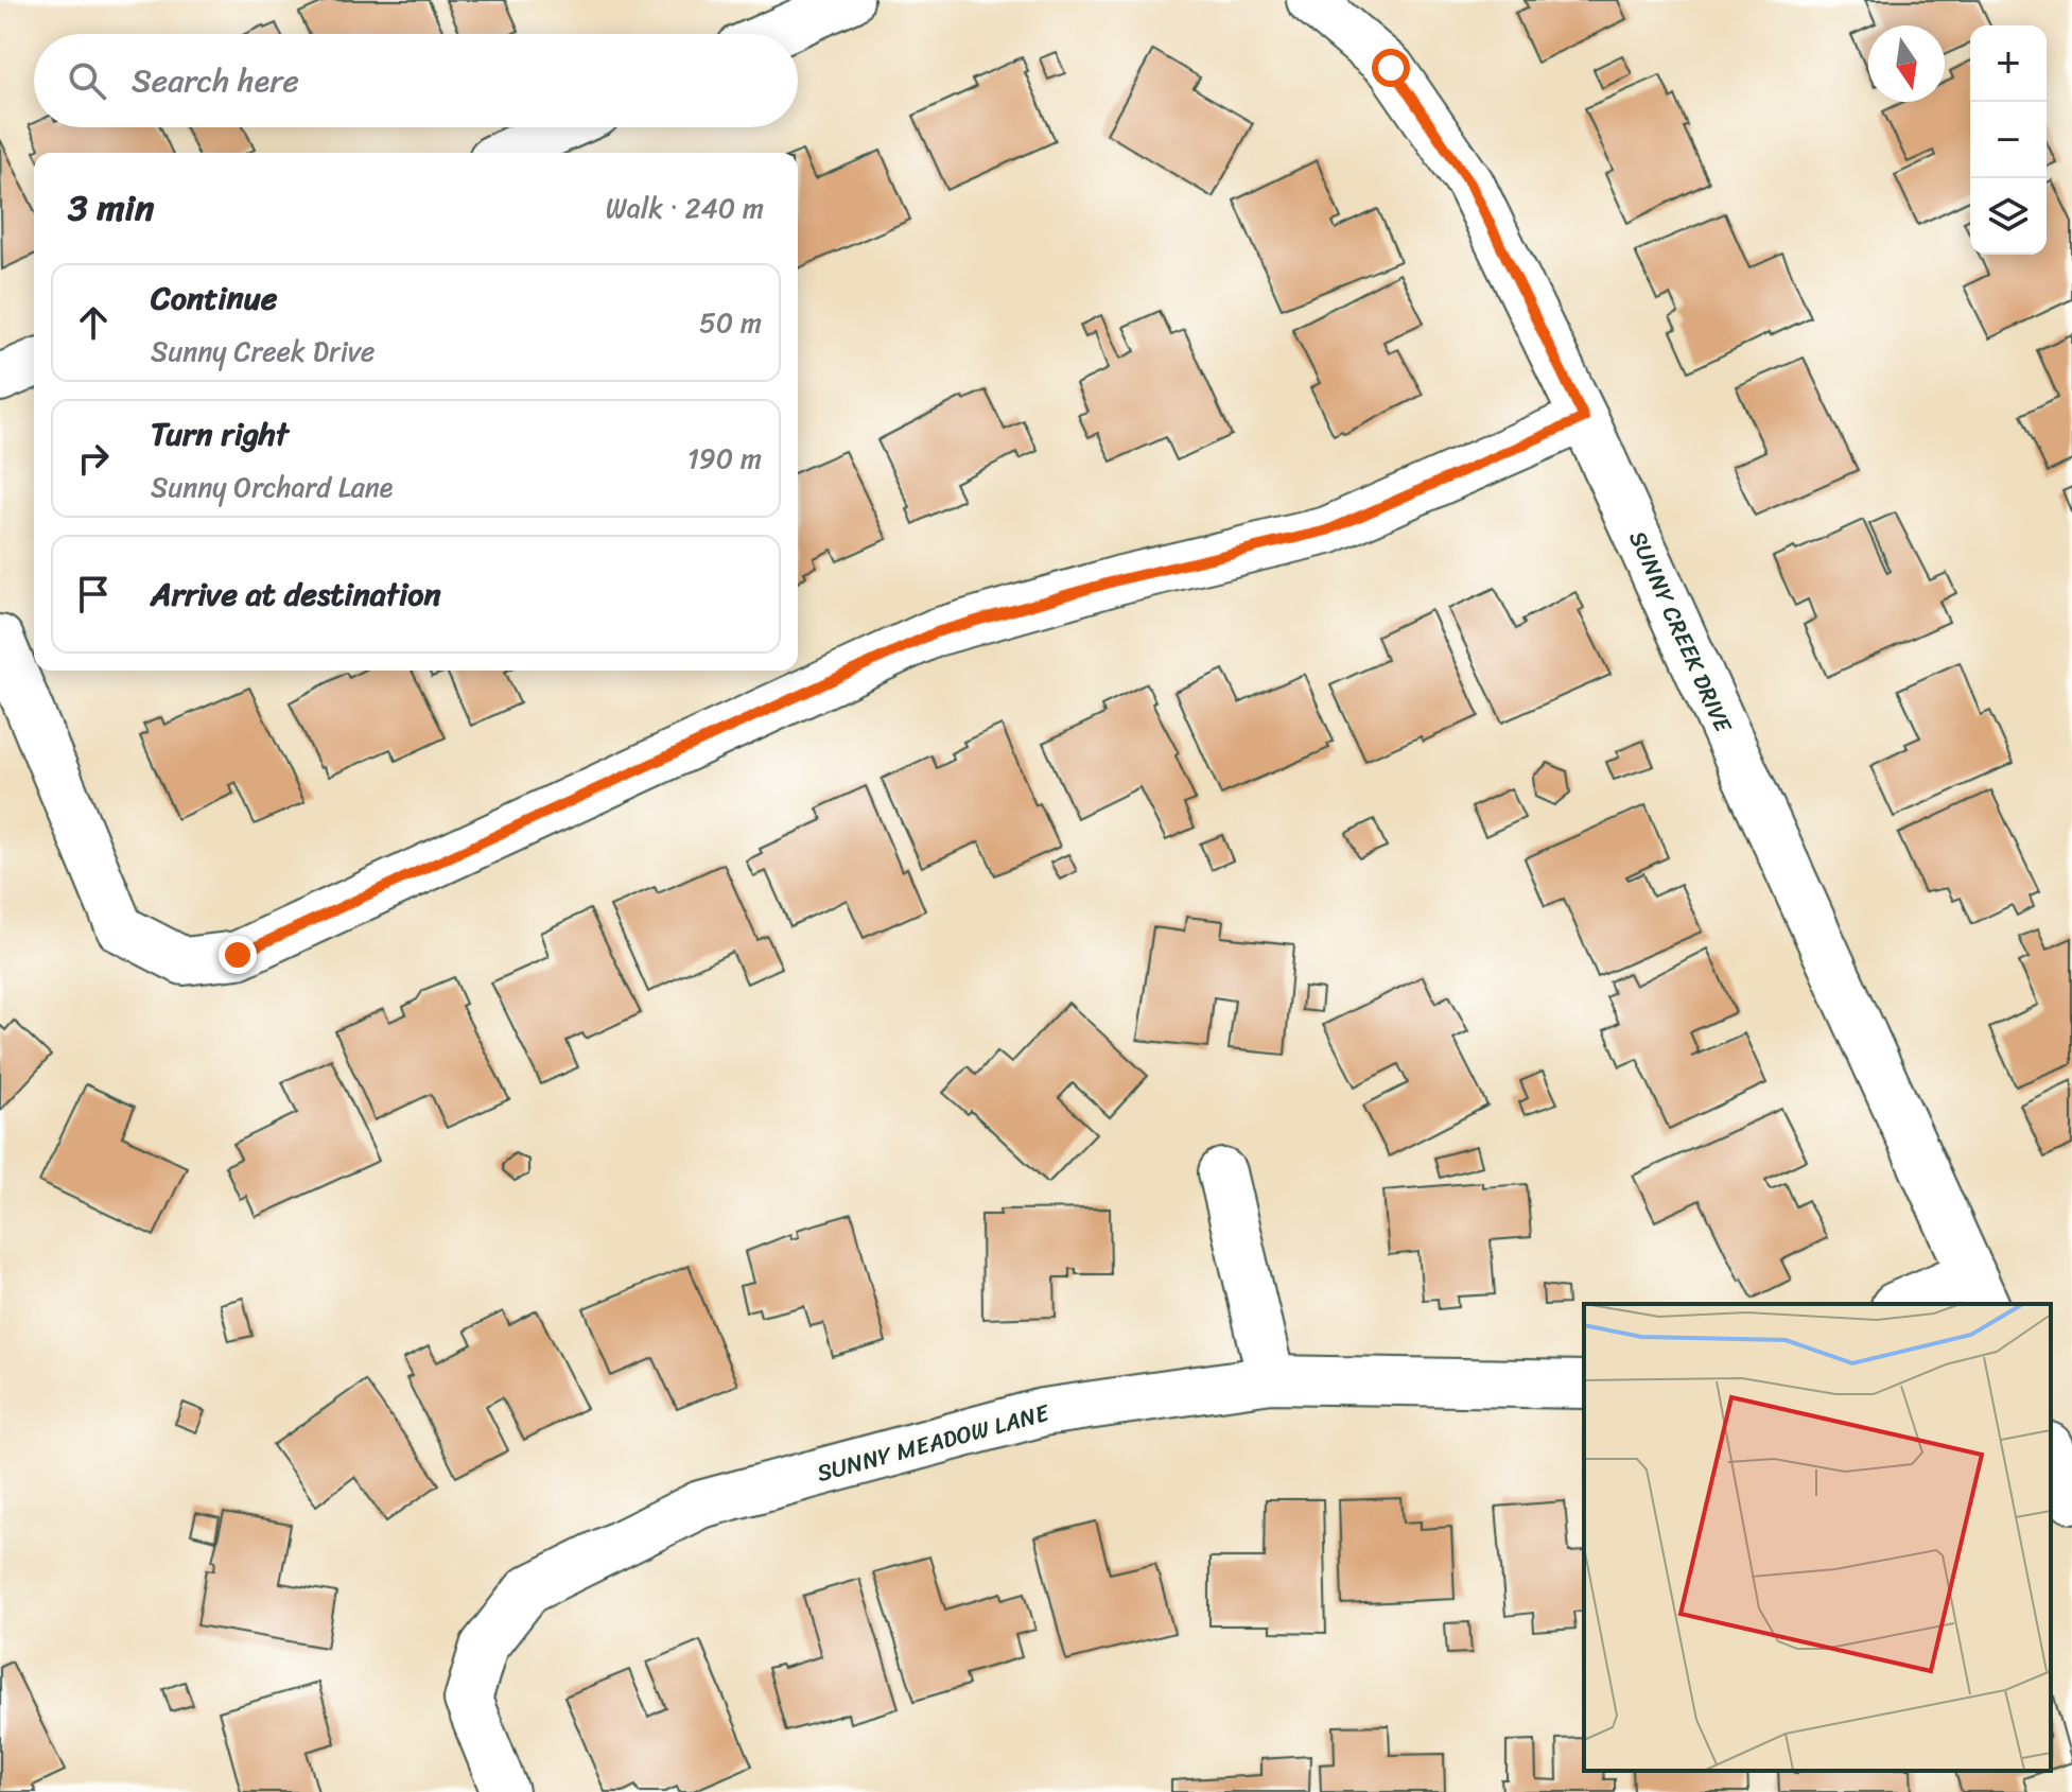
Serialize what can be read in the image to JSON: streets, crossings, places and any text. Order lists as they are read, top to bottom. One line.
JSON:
{"streets":{"street":["SUNNY CREEK DRIVE","SUNNY MEADOW LANE"]},"north":"bottom","page":{"map_buttons":["+","−"],"search":"Search here","heading":["3 min","Walk · 240 m"],"list":[["Continue","Sunny Creek Drive","50 m"],["Turn right","Sunny Orchard Lane","190 m"],"Arrive at destination"]}}
